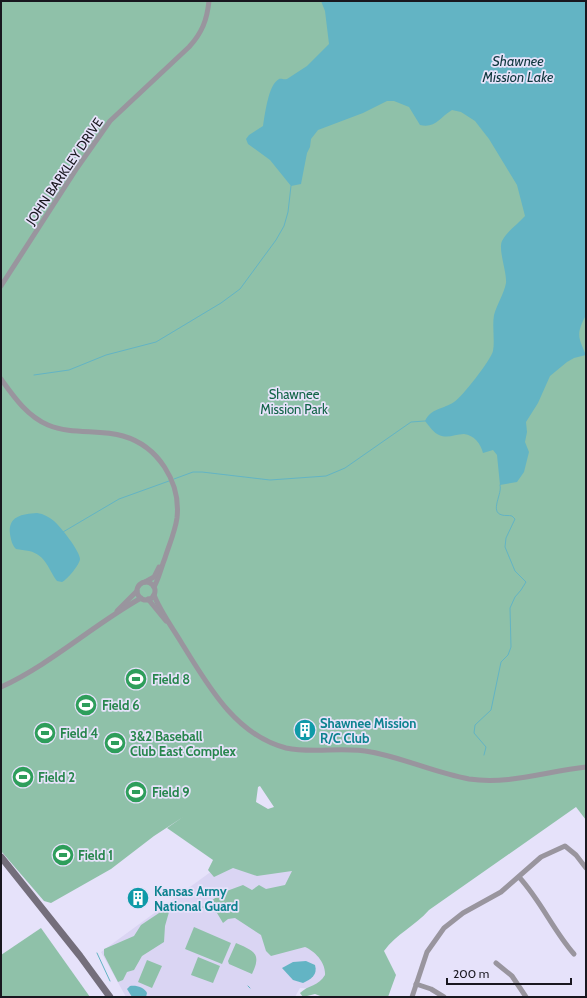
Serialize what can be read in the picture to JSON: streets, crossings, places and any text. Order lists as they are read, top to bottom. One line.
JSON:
{"streets":{"street":["JOHN BARKLEY DRIVE"]},"water":["Shawnee Mission Lake"],"parks":["Shawnee Mission Park"],"places":{"sports":["Field 8","Field 6","Field 4","3&2 Baseball Club East Complex","Field 2","Field 9","Field 1"],"building":["Shawnee Mission R/C Club","Kansas Army National Guard"]},"scale_bar":"200 m"}
